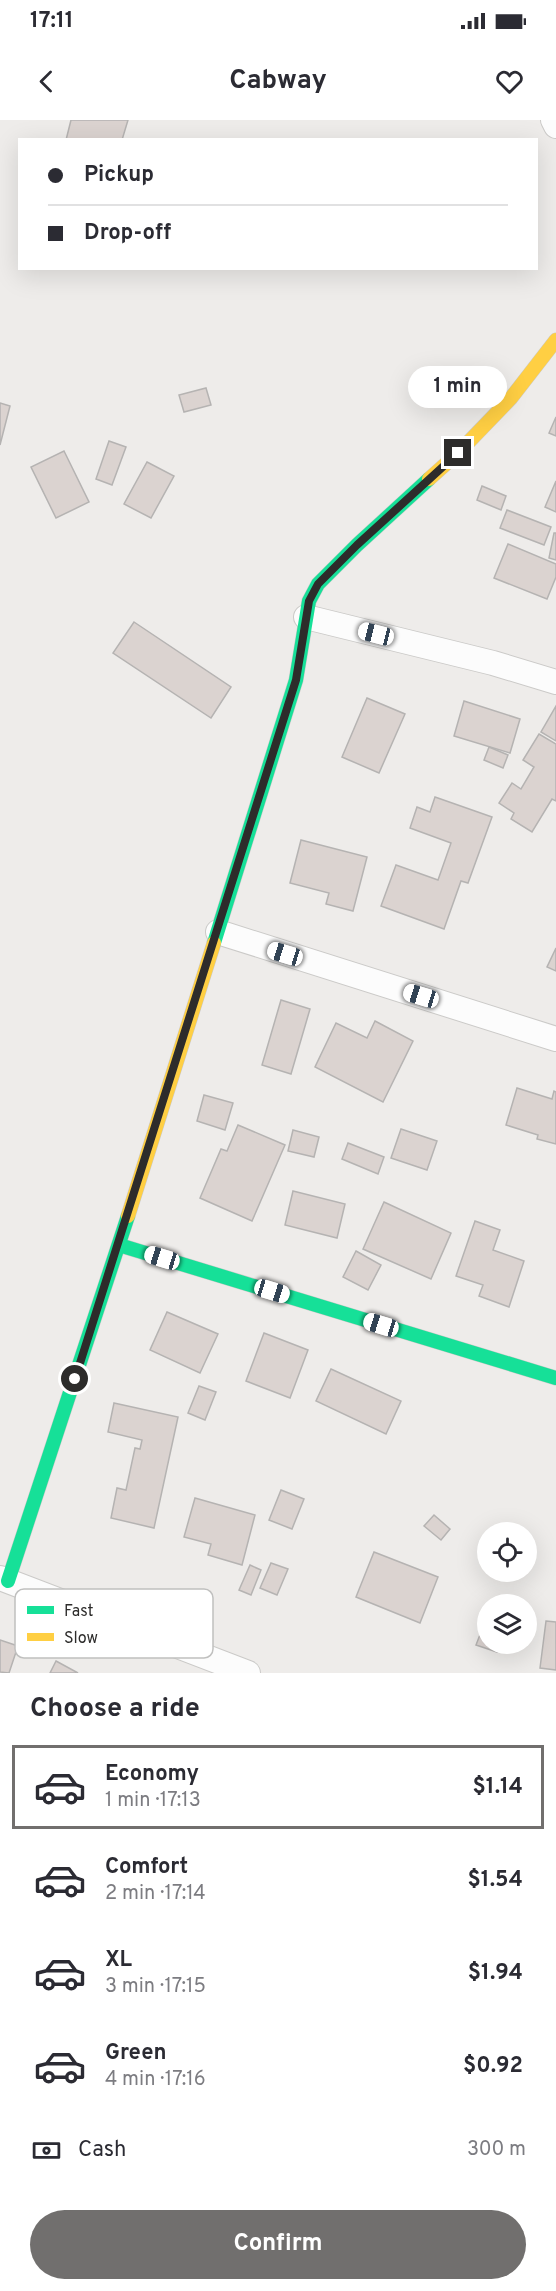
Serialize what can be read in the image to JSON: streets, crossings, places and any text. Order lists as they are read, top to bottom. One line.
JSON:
{"legend":["Fast","Slow"],"page":{"status":"17:11","header":"Cabway","banner":["Pickup","Drop-off"],"bubble":"1 min","heading":"Choose a ride","list":[{"name":"Economy","note":"1 min · 17:13","value":"$1.14"},{"name":"Comfort","note":"2 min · 17:14","value":"$1.54"},{"name":"XL","note":"3 min · 17:15","value":"$1.94"},{"name":"Green","note":"4 min · 17:16","value":"$0.92"}],"pay":["Cash","300 m"],"buttons":"Confirm"}}
